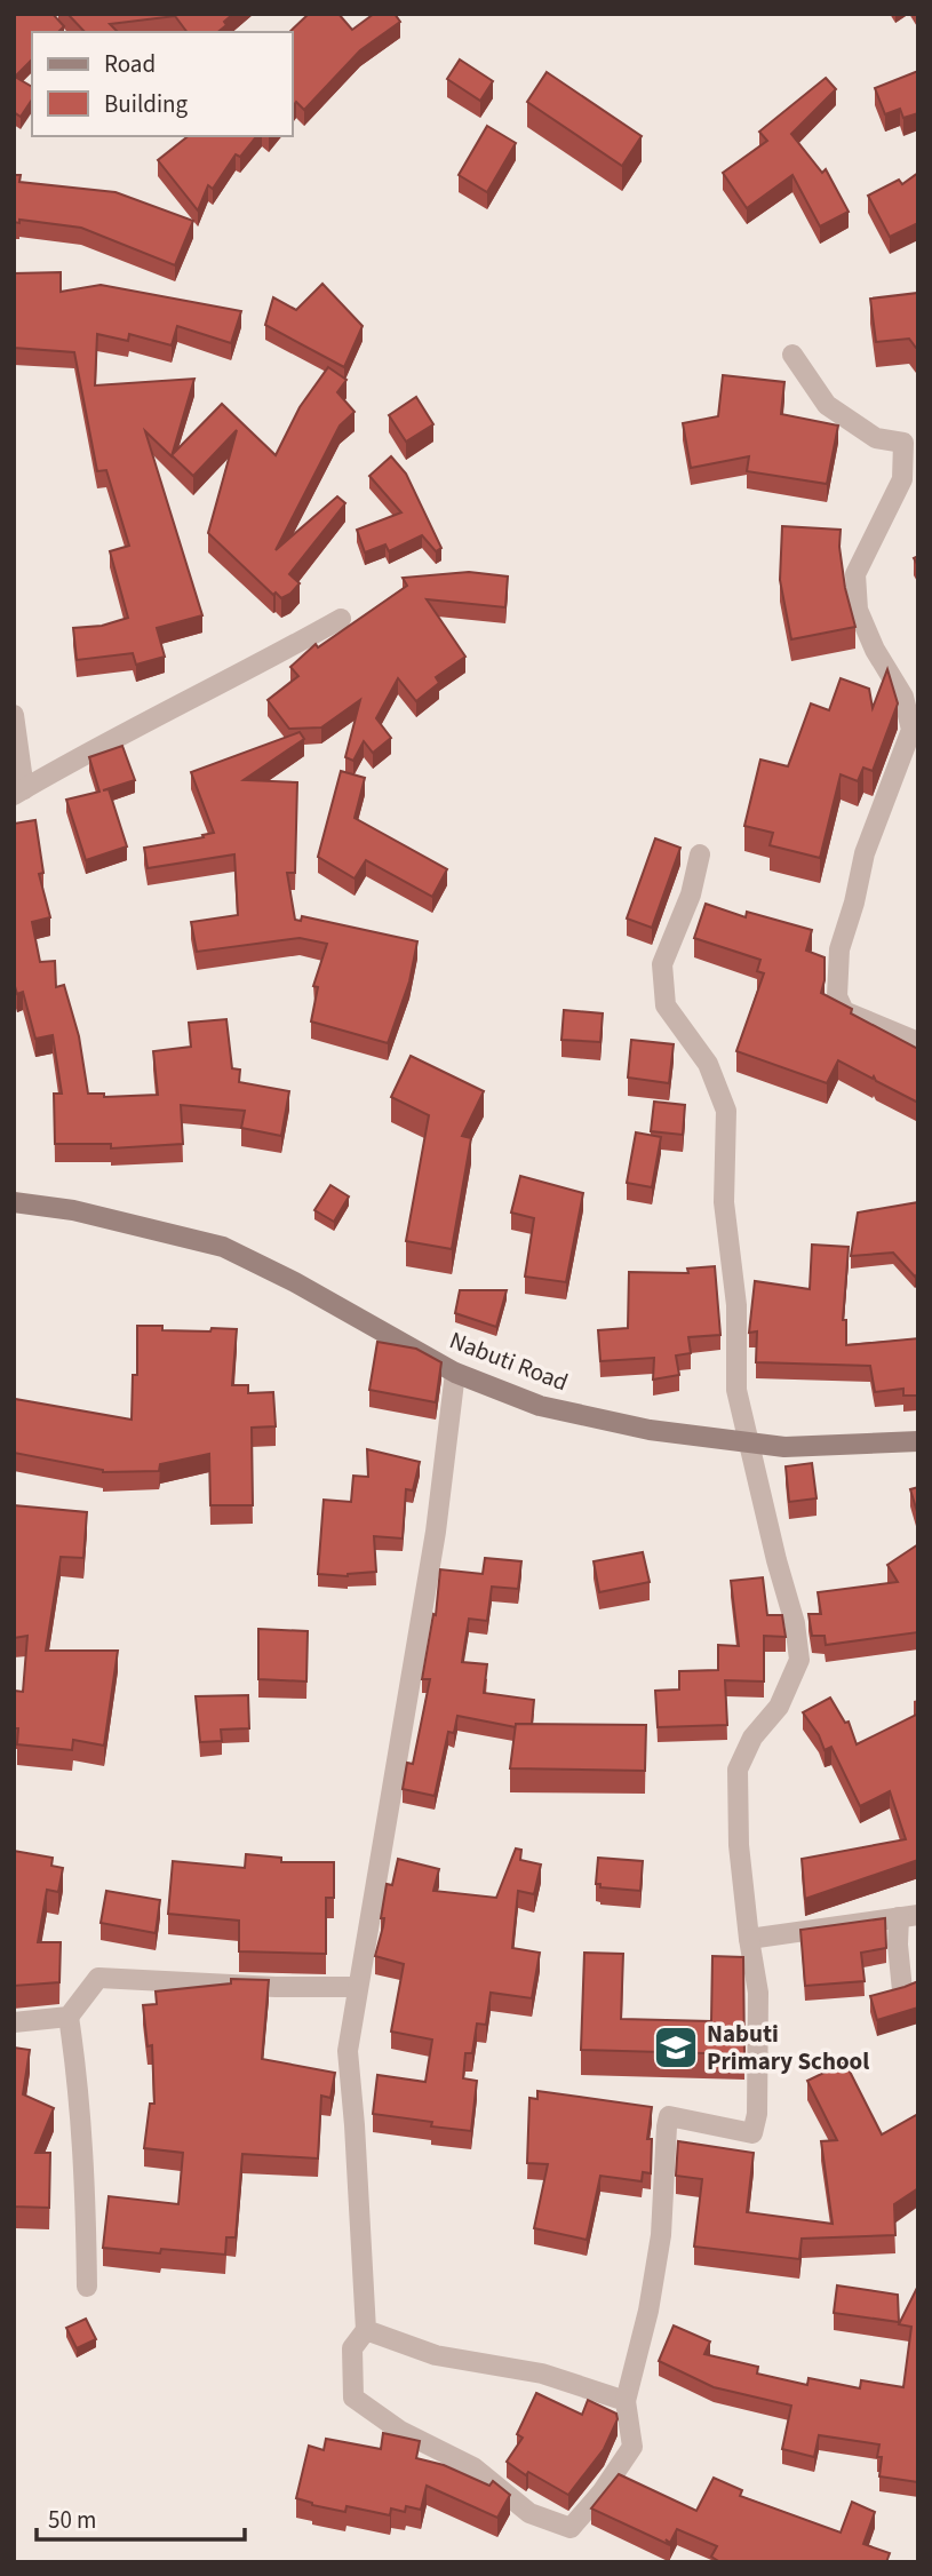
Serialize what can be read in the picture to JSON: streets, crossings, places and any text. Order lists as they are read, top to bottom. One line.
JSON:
{"streets":{"street":["Nabuti Road"]},"places":{"school or university":["Nabuti Primary School"]},"legend":["Road","Building"],"scale_bar":"50 m"}
